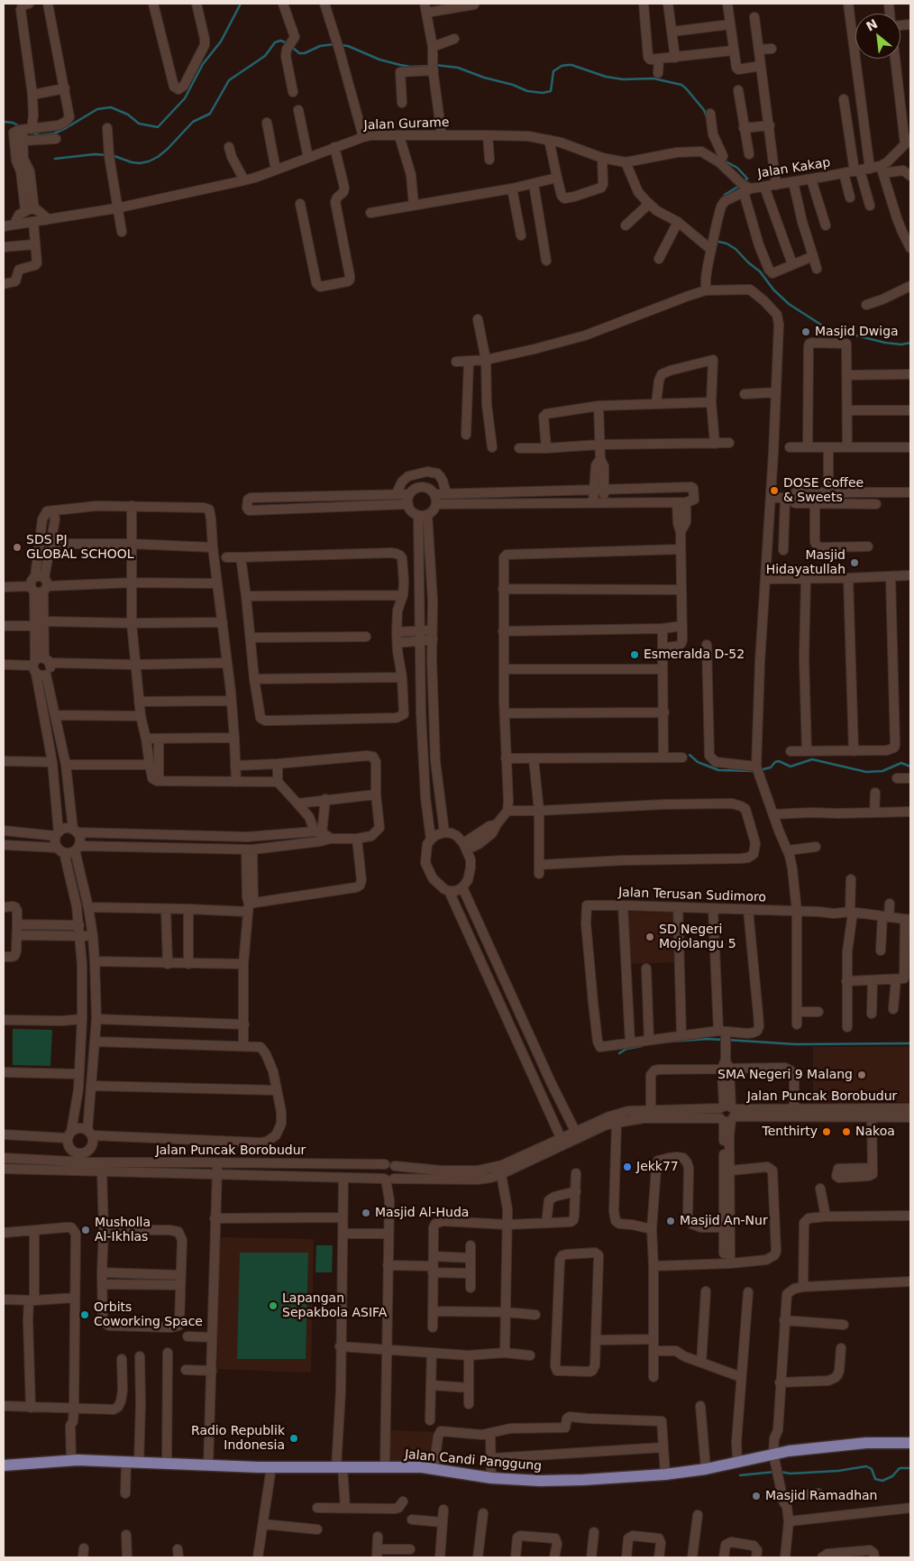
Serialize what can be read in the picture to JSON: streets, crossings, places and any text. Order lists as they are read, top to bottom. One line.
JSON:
{"streets":{"main road":["Jalan Candi Panggung"],"street":["Jalan Gurame","Jalan Kakap","Jalan Terusan Sudimoro","Jalan Puncak Borobudur"]},"crossings":[["Jalan Gurame","Jalan Kakap"]],"places":["Masjid Dwiga","DOSE Coffee & Sweets","SDS PJ GLOBAL SCHOOL","Masjid Hidayatullah","Esmeralda D-52","SD Negeri Mojolangu 5","SMA Negeri 9 Malang","Tenthirty","Nakoa","Jekk77","Masjid Al-Huda","Masjid An-Nur","Musholla Al-Ikhlas","Lapangan Sepakbola ASIFA","Orbits Coworking Space","Radio Republik Indonesia","Masjid Ramadhan"],"north":"top left"}
